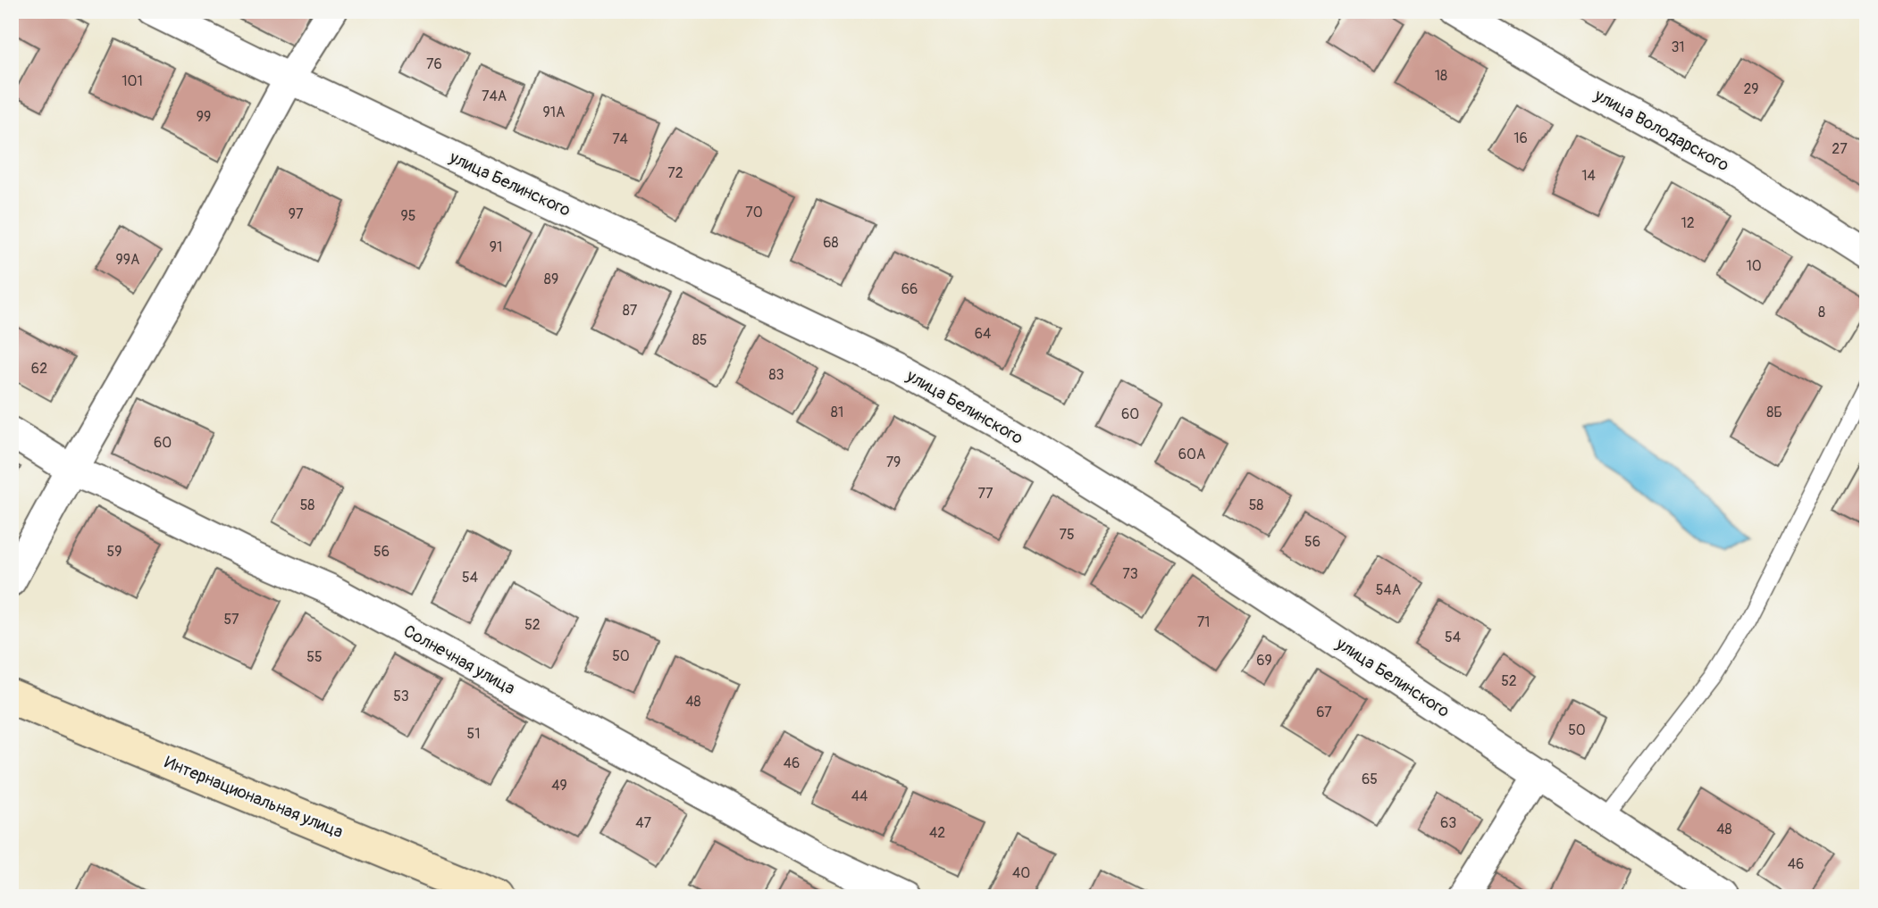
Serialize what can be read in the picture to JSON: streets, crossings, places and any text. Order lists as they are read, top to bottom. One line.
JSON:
{"streets":{"main road":["Интернациональная улица"],"street":["улица Володарского","улица Белинского","Солнечная улица"]},"house_numbers":["31","76","18","101","29","74А","91А","99","16","74","27","72","14","70","97","95","12","68","91","99А","10","89","66","87","8","64","85","62","83","81","8Б","60","60","60А","79","77","58","58","75","56","59","56","73","54","54А","57","71","52","54","50","55","69","52","53","48","67","50","51","46","65","49","44","47","63","48","42","46","40"]}
